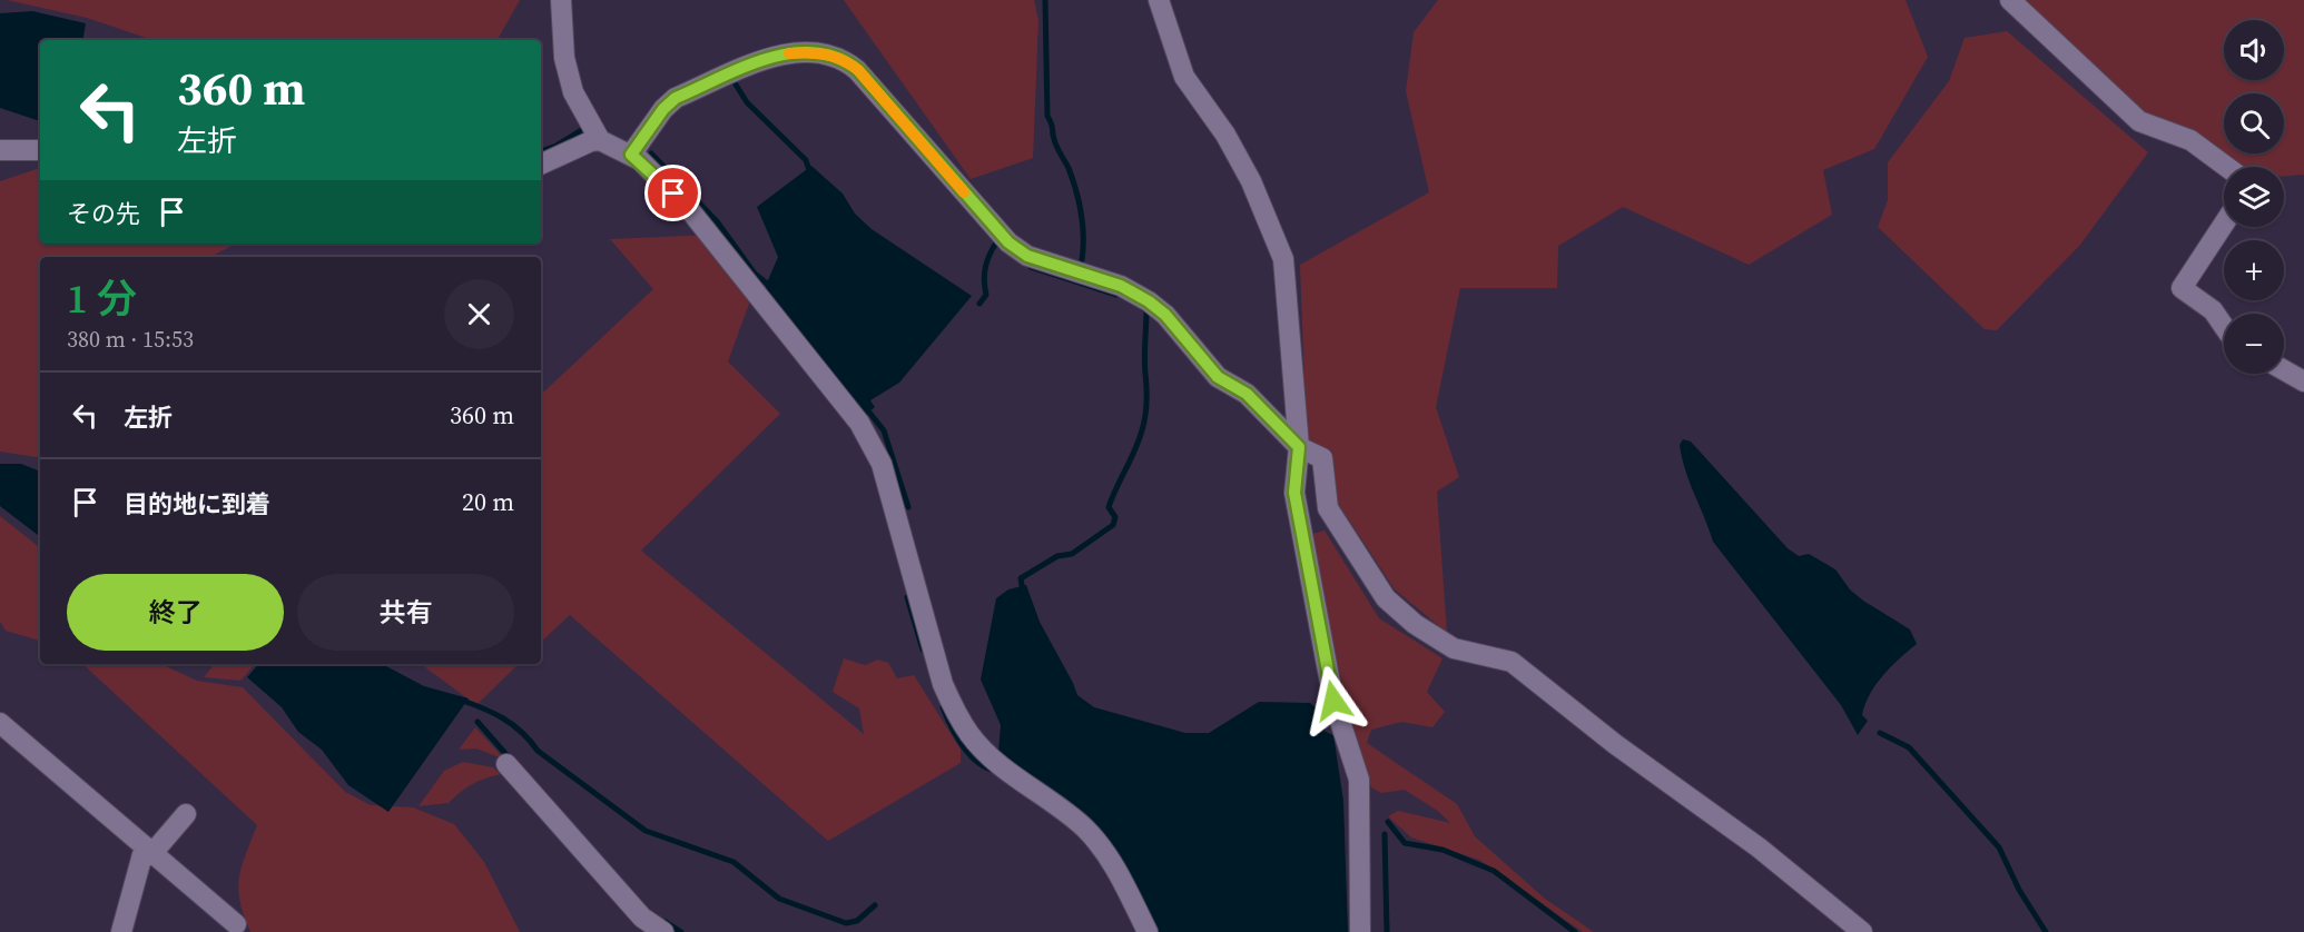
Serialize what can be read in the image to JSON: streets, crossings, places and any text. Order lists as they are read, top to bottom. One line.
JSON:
{"page":{"map_buttons":["+","−"],"turn":["360 m","左折"],"then":"その先","heading":["1 分","380 m · 15:53"],"list":[{"name":"左折","value":"360 m"},{"name":"目的地に到着","value":"20 m"}],"buttons":["終了","共有"]}}
